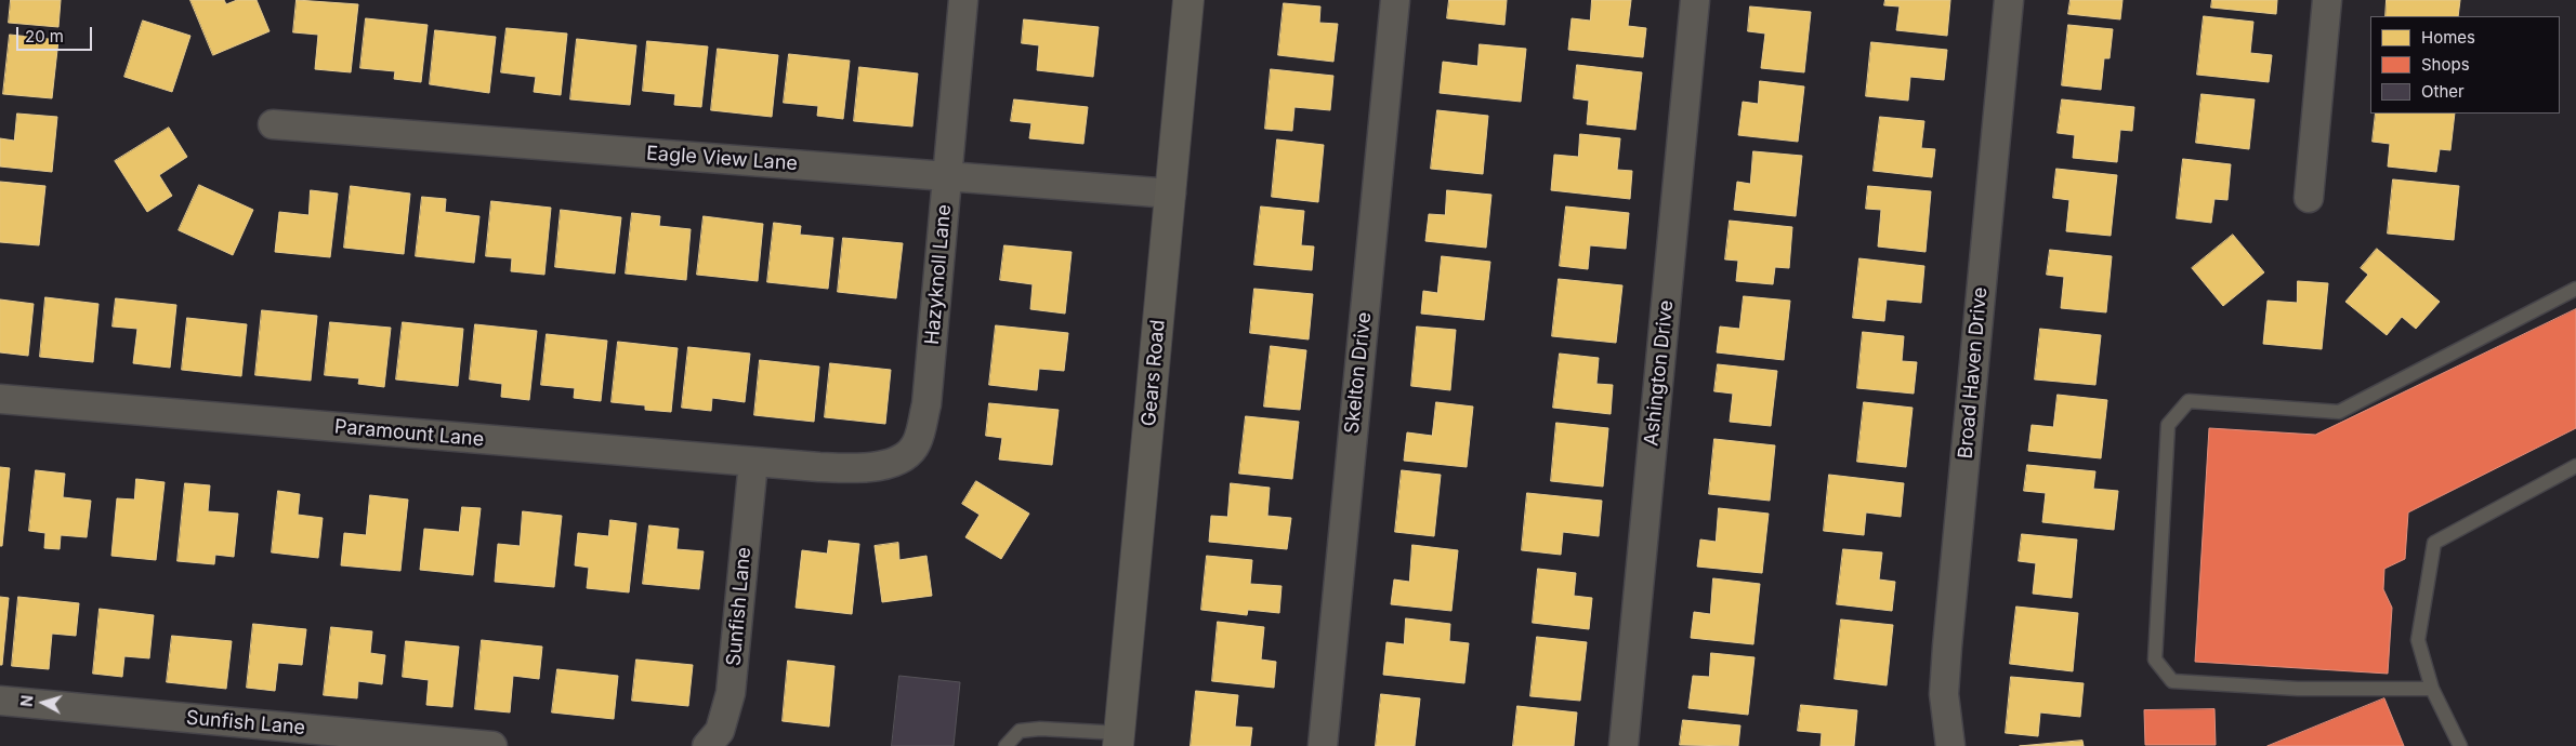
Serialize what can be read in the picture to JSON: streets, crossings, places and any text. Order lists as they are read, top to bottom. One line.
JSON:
{"streets":{"main road":["Gears Road"],"street":["Eagle View Lane","Hazyknoll Lane","Skelton Drive","Ashington Drive","Broad Haven Drive","Paramount Lane","Sunfish Lane"]},"crossings":[["Eagle View Lane","Hazyknoll Lane"],["Eagle View Lane","Gears Road"],["Hazyknoll Lane","Paramount Lane"],["Paramount Lane","Sunfish Lane"]],"legend":["Homes","Shops","Other"],"scale_bar":"20 m","north":"left"}
